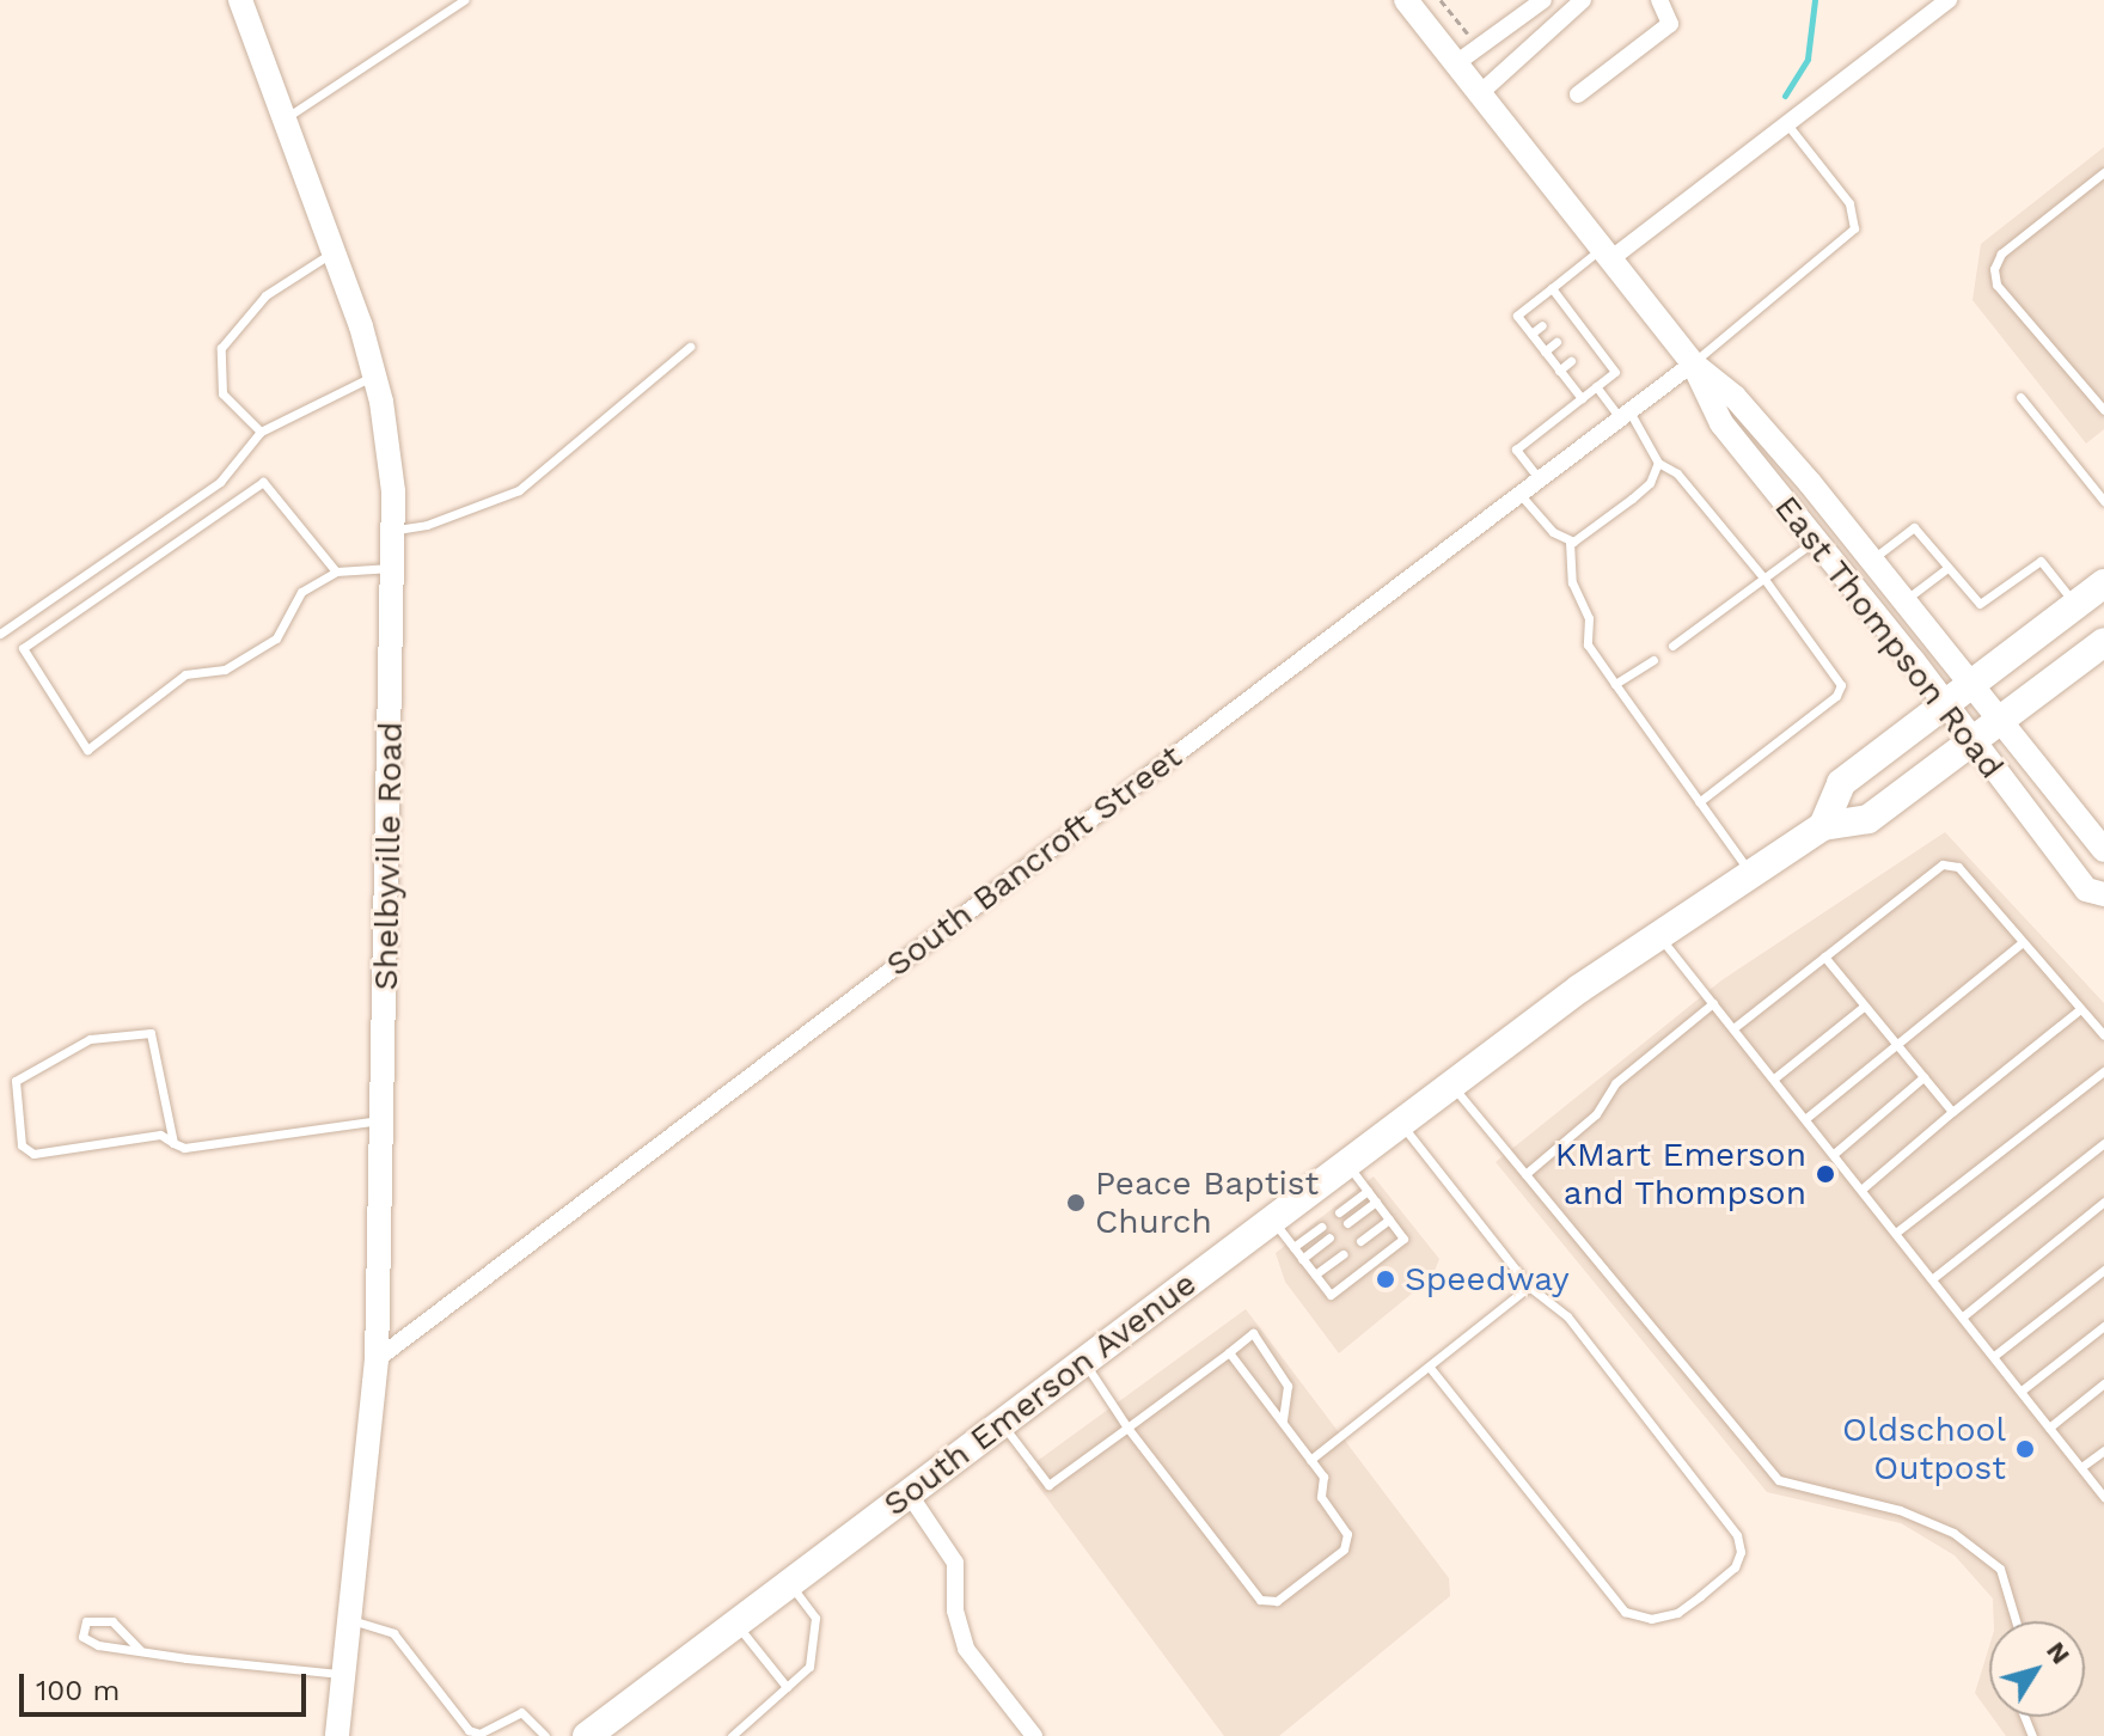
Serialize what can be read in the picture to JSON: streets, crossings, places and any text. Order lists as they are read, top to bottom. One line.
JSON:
{"streets":{"main road":["East Thompson Road","Shelbyville Road","South Emerson Avenue"],"street":["South Bancroft Street"]},"crossings":[["East Thompson Road","South Bancroft Street"],["East Thompson Road","South Emerson Avenue"],["Shelbyville Road","South Bancroft Street"]],"places":["KMart Emerson and Thompson","Peace Baptist Church","Speedway","Oldschool Outpost"],"scale_bar":"100 m","north":"top right"}
